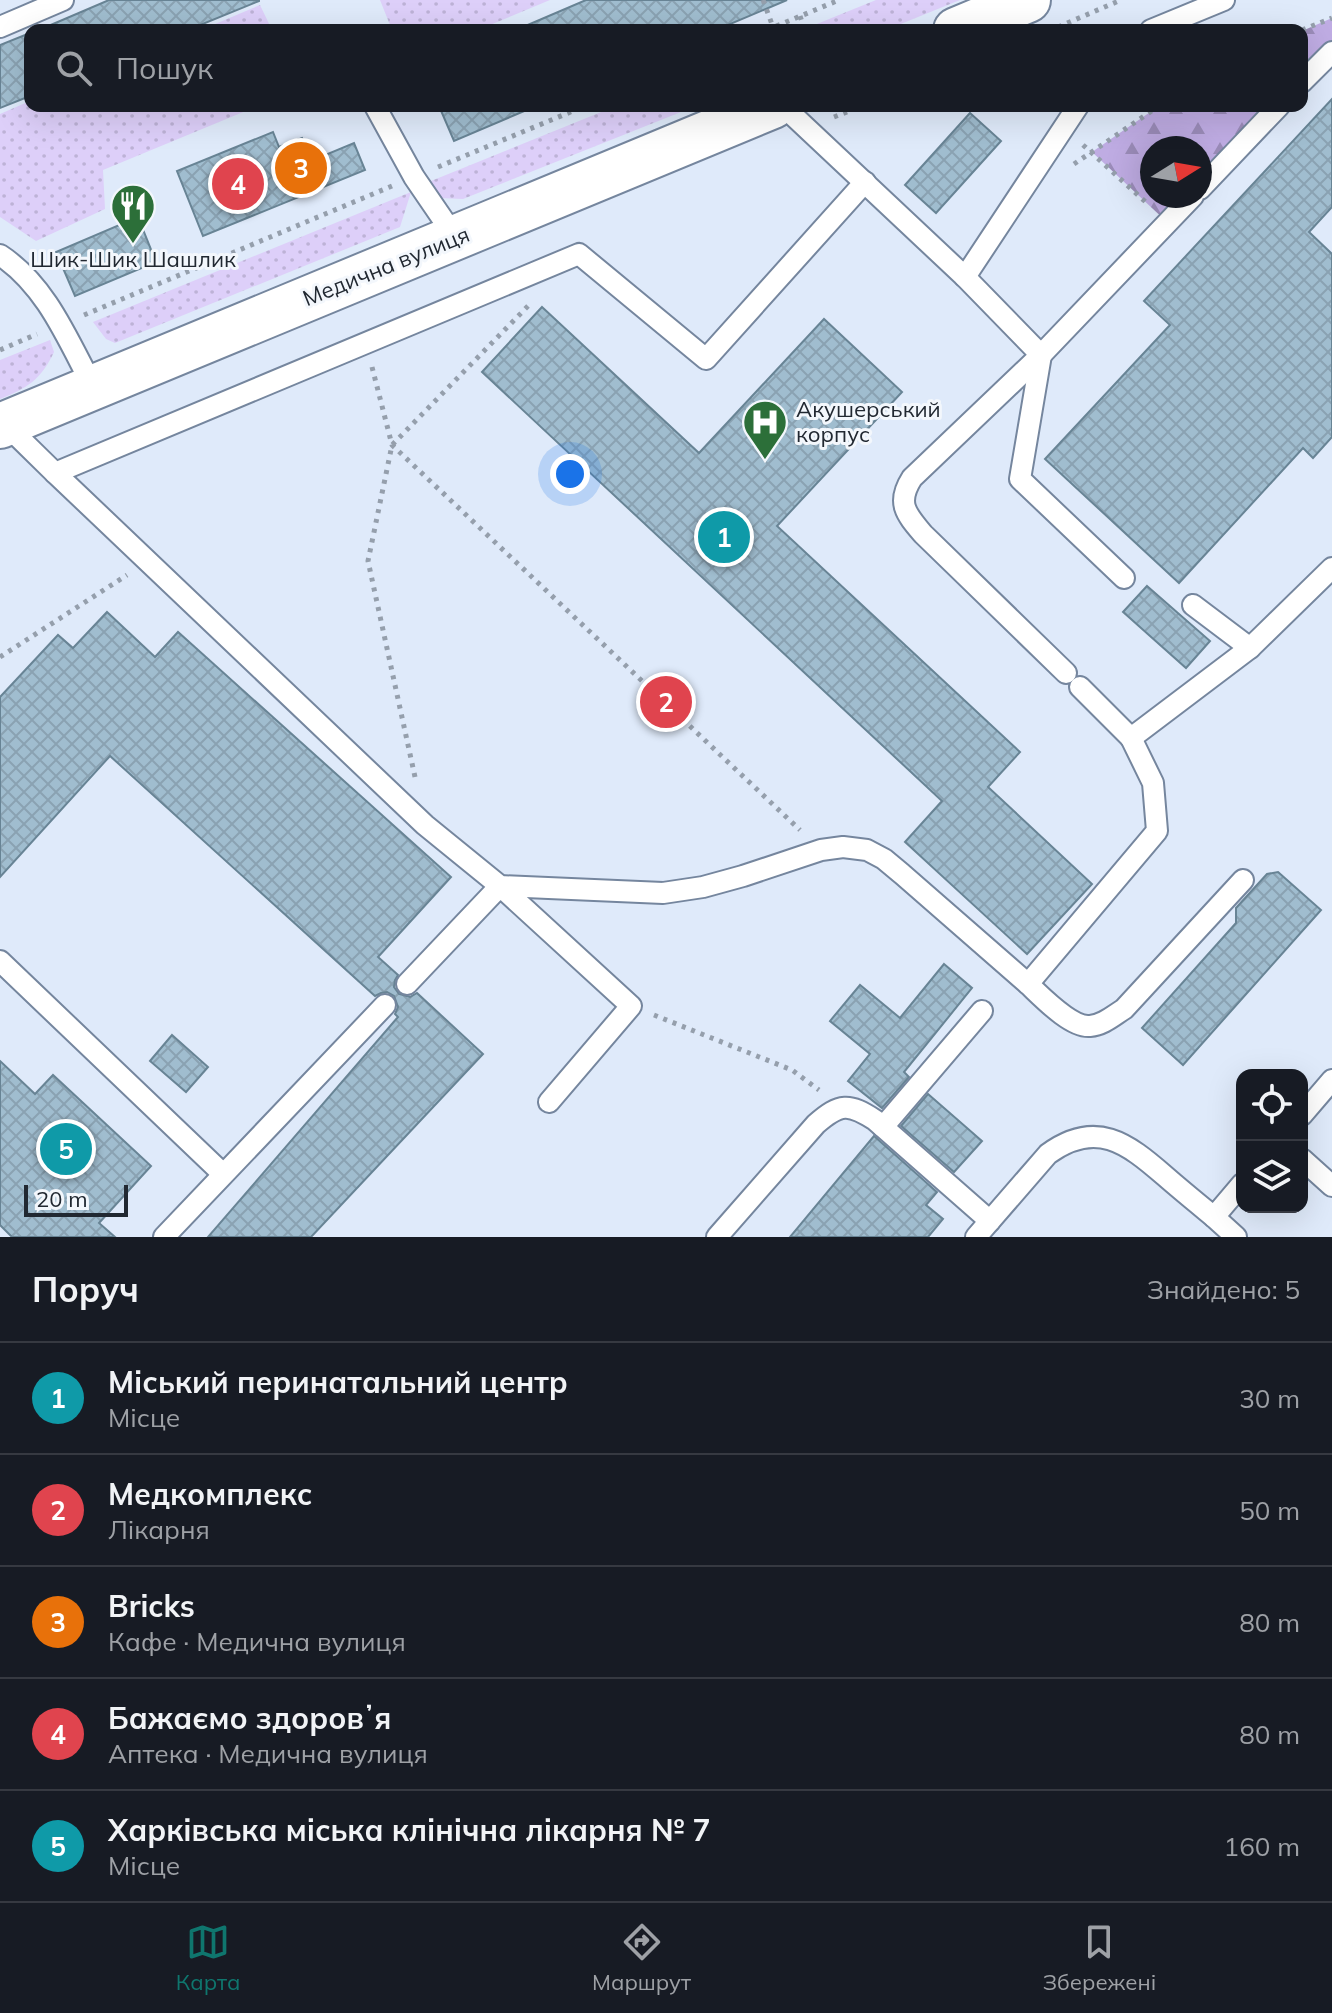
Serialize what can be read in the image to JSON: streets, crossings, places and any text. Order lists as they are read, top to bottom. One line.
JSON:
{"streets":{"street":["Медична вулиця"]},"places":{"restaurant":["Шик-Шик Шашлик"],"hospital":["Акушерський корпус"]},"scale_bar":"20 m","north":"right","page":{"search":"Пошук","pins":["3","4","1","2","5"],"scale":"20 m","heading":["Поруч","Знайдено: 5"],"list":[{"mark":"1","name":"Міський перинатальний центр","note":"Місце","value":"30 m"},{"mark":"2","name":"Медкомплекс","note":"Лікарня","value":"50 m"},{"mark":"3","name":"Bricks","note":"Кафе · Медична вулиця","value":"80 m"},{"mark":"4","name":"Бажаємо здоровʼя","note":"Аптека · Медична вулиця","value":"80 m"},{"mark":"5","name":"Харківська міська клінічна лікарня № 7","note":"Місце","value":"160 m"}],"nav":["Карта","Маршрут","Збережені"]}}
